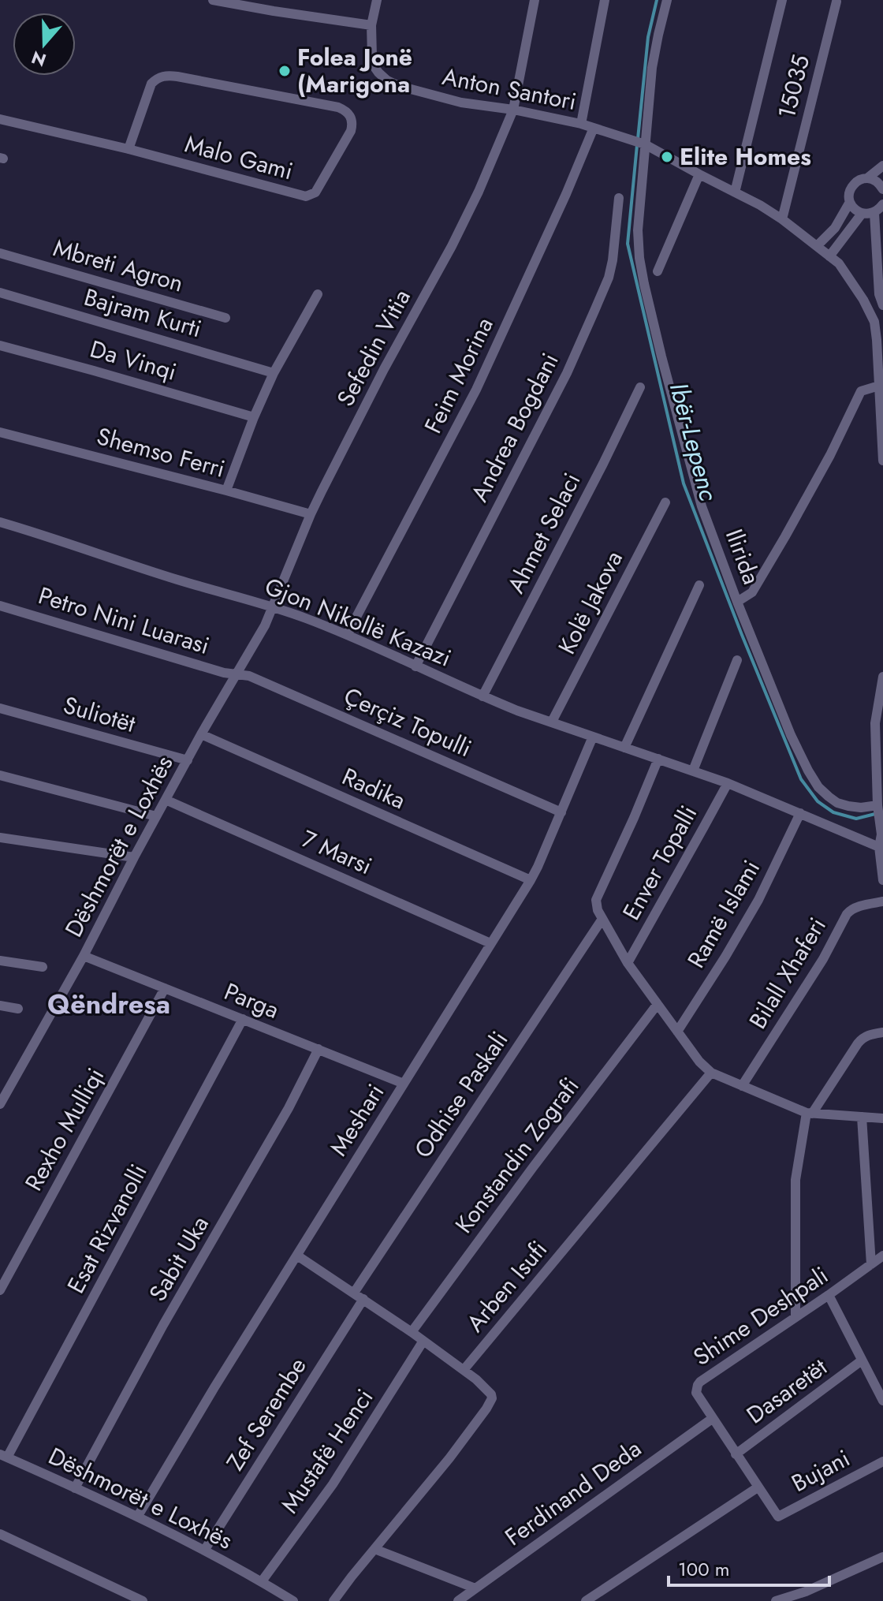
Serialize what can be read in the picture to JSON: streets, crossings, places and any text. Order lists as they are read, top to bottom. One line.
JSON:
{"streets":{"street":["15035","Anton Santori","Malo Gami","Mbreti Agron","Bajram Kurti","Sefedin Vitia","Da Vinqi","Feim Morina","Andrea Bogdani","Shemso Ferri","Ahmet Selaci","Ilirida","Kolë Jakova","Petro Nini Luarasi","Gjon Nikollë Kazazi","Suliotët","Çerçiz Topulli","Radika","Dëshmorët e Loxhës","7 Marsi","Enver Topalli","Ramë Islami","Bilall Xhaferi","Parga","Odhise Paskali","Meshari","Rexho Mulliqi","Konstandin Zografi","Esat Rizvanolli","Sabit Uka","Arben Isufi","Shime Deshpali","Dasaretët","Zef Serembe","Mustafë Henci","Bujani","Ferdinand Deda"]},"crossings":[["15035","Anton Santori"],["Anton Santori","Sefedin Vitia"],["Anton Santori","Feim Morina"],["Anton Santori","Ilirida"],["Sefedin Vitia","Shemso Ferri"],["Sefedin Vitia","Gjon Nikollë Kazazi"],["Sefedin Vitia","Dëshmorët e Loxhës"],["Feim Morina","Gjon Nikollë Kazazi"],["Andrea Bogdani","Gjon Nikollë Kazazi"],["Ahmet Selaci","Gjon Nikollë Kazazi"],["Kolë Jakova","Gjon Nikollë Kazazi"],["Petro Nini Luarasi","Çerçiz Topulli"],["Petro Nini Luarasi","Dëshmorët e Loxhës"],["Gjon Nikollë Kazazi","Dëshmorët e Loxhës"],["Gjon Nikollë Kazazi","Enver Topalli"],["Gjon Nikollë Kazazi","Ramë Islami"],["Gjon Nikollë Kazazi","Meshari"],["Suliotët","Dëshmorët e Loxhës"],["Çerçiz Topulli","Dëshmorët e Loxhës"],["Çerçiz Topulli","Meshari"],["Radika","Dëshmorët e Loxhës"],["Radika","Meshari"],["Dëshmorët e Loxhës","7 Marsi"],["Dëshmorët e Loxhës","Parga"],["Dëshmorët e Loxhës","Meshari"],["Dëshmorët e Loxhës","Esat Rizvanolli"],["Dëshmorët e Loxhës","Sabit Uka"],["Dëshmorët e Loxhës","Zef Serembe"],["Dëshmorët e Loxhës","Mustafë Henci"],["7 Marsi","Meshari"],["Parga","Meshari"],["Parga","Rexho Mulliqi"],["Parga","Esat Rizvanolli"],["Parga","Sabit Uka"],["Shime Deshpali","Dasaretët"],["Shime Deshpali","Bujani"],["Shime Deshpali","Ferdinand Deda"]],"districts":["Qëndresa"],"water":["Ibër-Lepenc"],"places":["Folea Jonë (Marigona","Elite Homes"],"scale_bar":"100 m","north":"bottom"}
